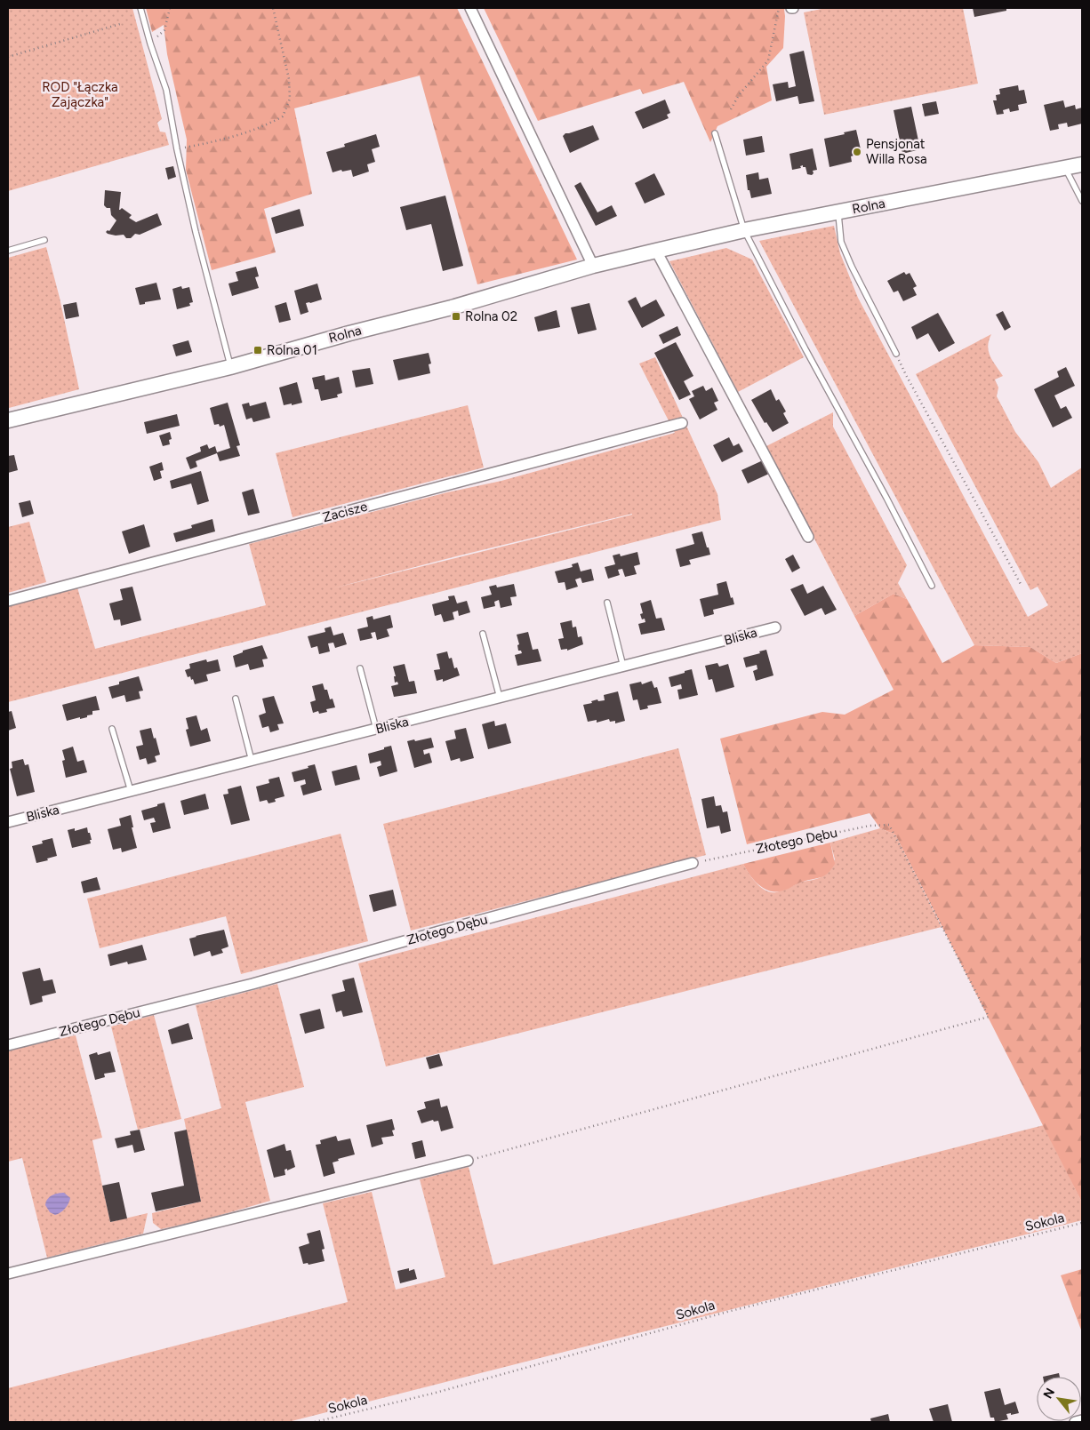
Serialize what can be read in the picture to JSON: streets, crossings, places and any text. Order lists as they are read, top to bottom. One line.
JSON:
{"streets":{"street":["Rolna","Zacisze","Bliska","Złotego Dębu"],"path":["Sokola"]},"parks":["ROD \"Łączka Zajączka\""],"places":{"other":["Pensjonat Willa Rosa"],"transit":["Rolna 02","Rolna 01"]},"north":"top left"}
